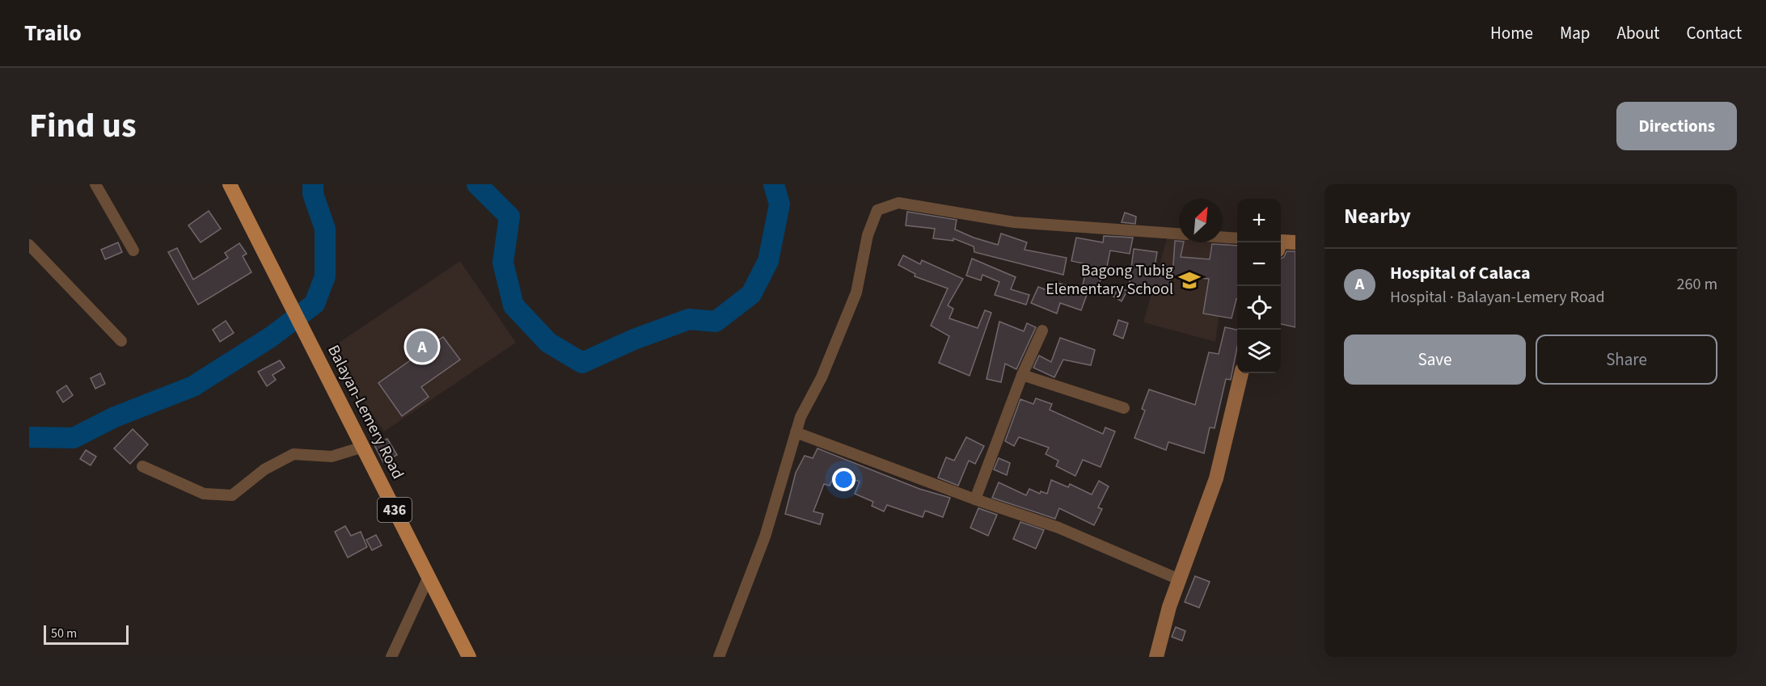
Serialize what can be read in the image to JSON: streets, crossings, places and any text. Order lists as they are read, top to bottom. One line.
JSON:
{"streets":{"main road":["Balayan-Lemery Road","436"]},"places":{"school or university":["Bagong Tubig Elementary School"]},"scale_bar":"50 m","north":"top right","page":{"header":"Trailo","nav":["Home","Map","About","Contact"],"title":"Find us","buttons":["Directions",["Save","Share"]],"heading":"Nearby","map_buttons":["+","−"],"list":[{"mark":"A","name":"Hospital of Calaca","note":"Hospital · Balayan-Lemery Road","value":"260 m"}],"pins":"A","scale":"50 m"}}
